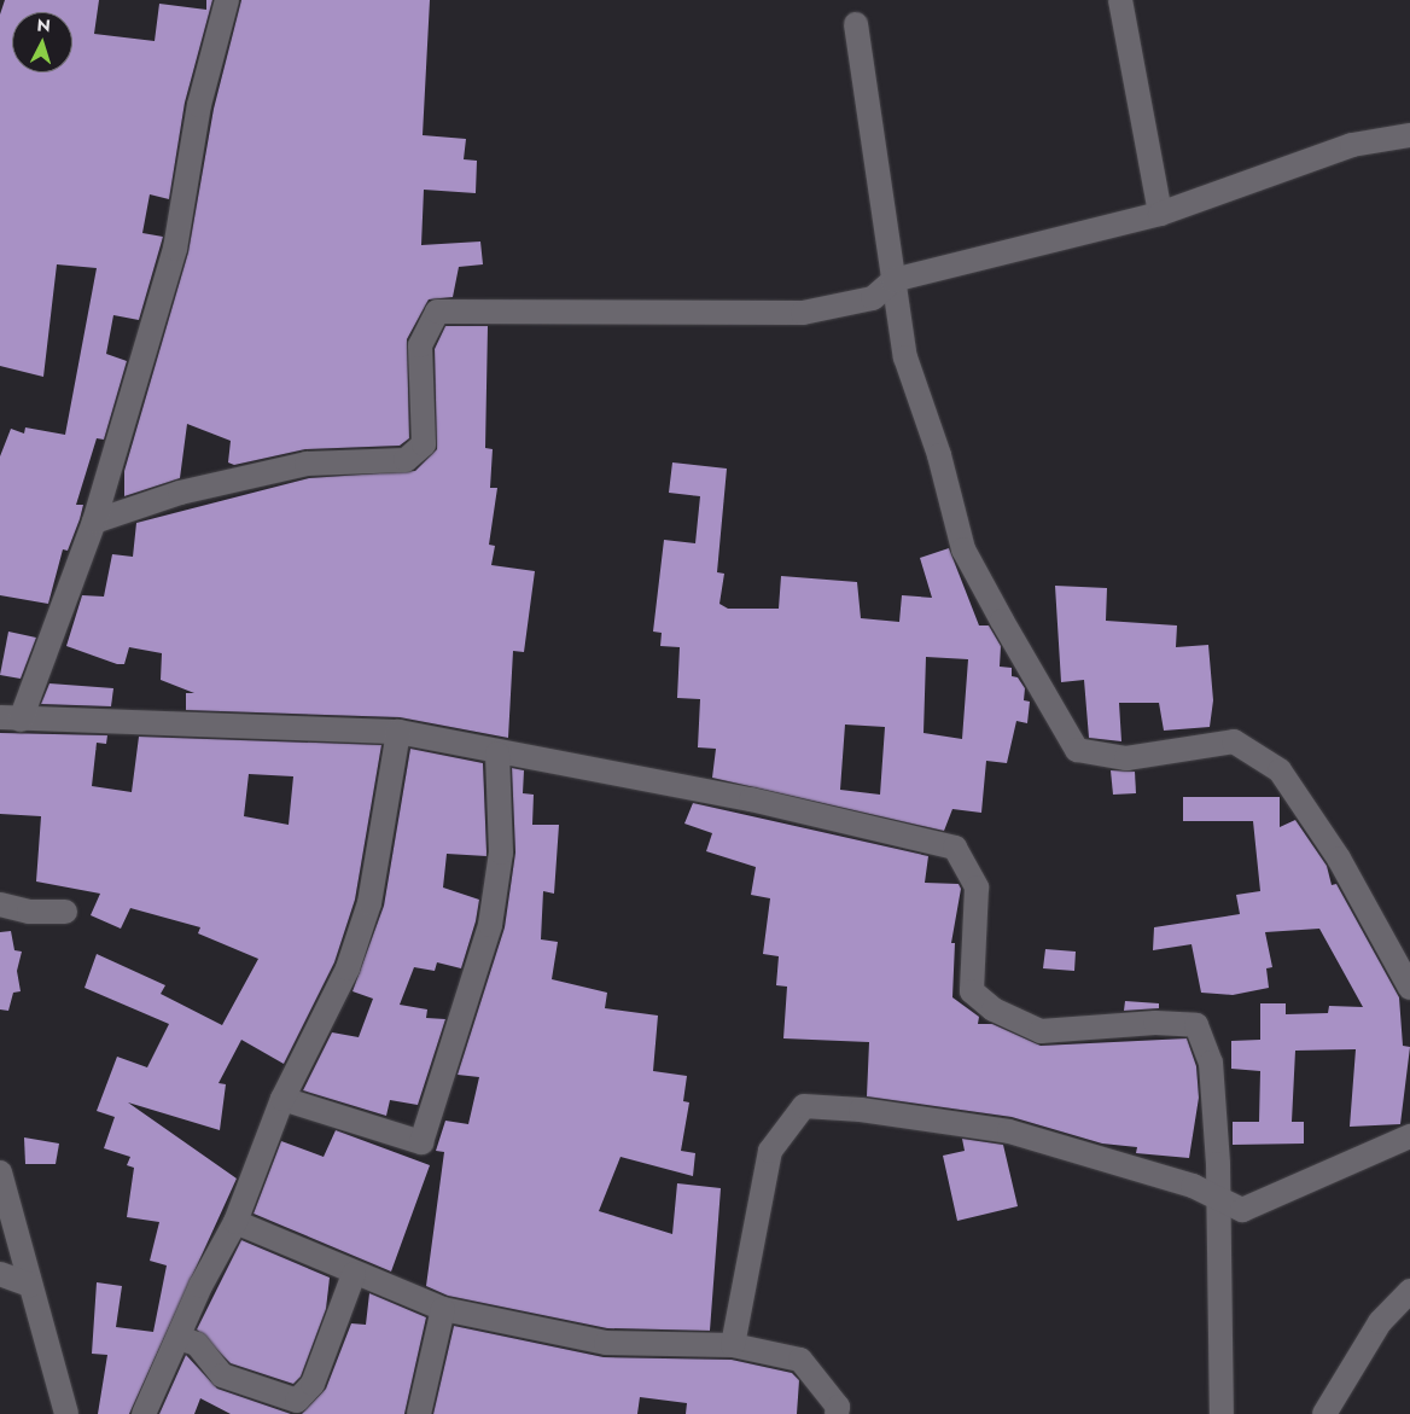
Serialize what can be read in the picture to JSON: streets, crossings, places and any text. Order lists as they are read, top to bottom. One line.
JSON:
{"north":"top"}
